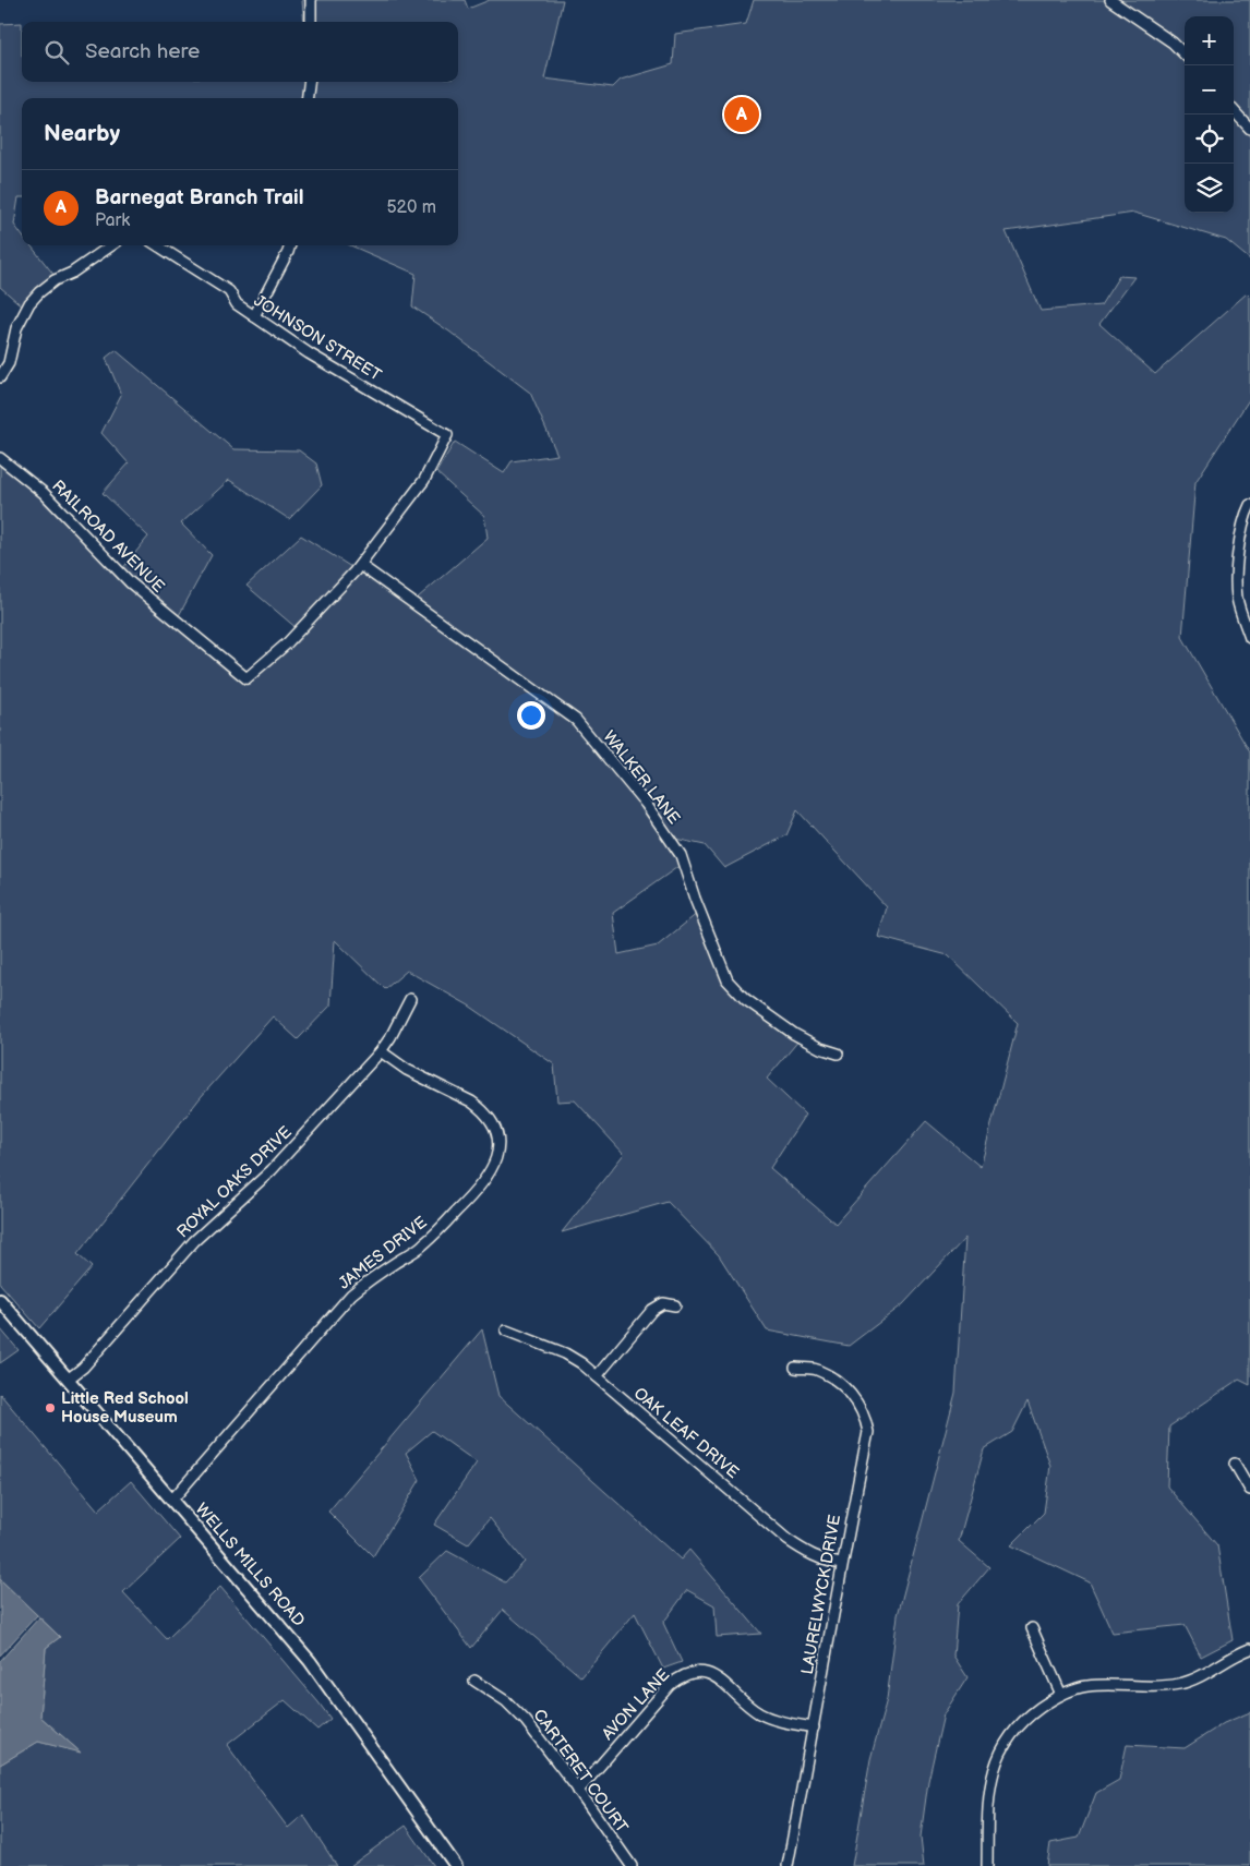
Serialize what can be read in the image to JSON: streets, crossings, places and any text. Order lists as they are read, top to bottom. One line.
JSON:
{"streets":{"main road":["WELLS MILLS ROAD"],"street":["JOHNSON STREET","RAILROAD AVENUE","WALKER LANE","ROYAL OAKS DRIVE","JAMES DRIVE","OAK LEAF DRIVE","LAURELWYCK DRIVE","AVON LANE","CARTERET COURT"]},"crossings":[["JOHNSON STREET","RAILROAD AVENUE"],["JOHNSON STREET","WALKER LANE"],["RAILROAD AVENUE","WALKER LANE"],["ROYAL OAKS DRIVE","JAMES DRIVE"],["ROYAL OAKS DRIVE","WELLS MILLS ROAD"],["JAMES DRIVE","WELLS MILLS ROAD"],["OAK LEAF DRIVE","LAURELWYCK DRIVE"],["LAURELWYCK DRIVE","AVON LANE"],["AVON LANE","CARTERET COURT"]],"places":["Little Red School House Museum"],"page":{"map_buttons":["+","−"],"search":"Search here","pins":"A","heading":"Nearby","list":[{"mark":"A","name":"Barnegat Branch Trail","note":"Park","value":"520 m"}]}}
